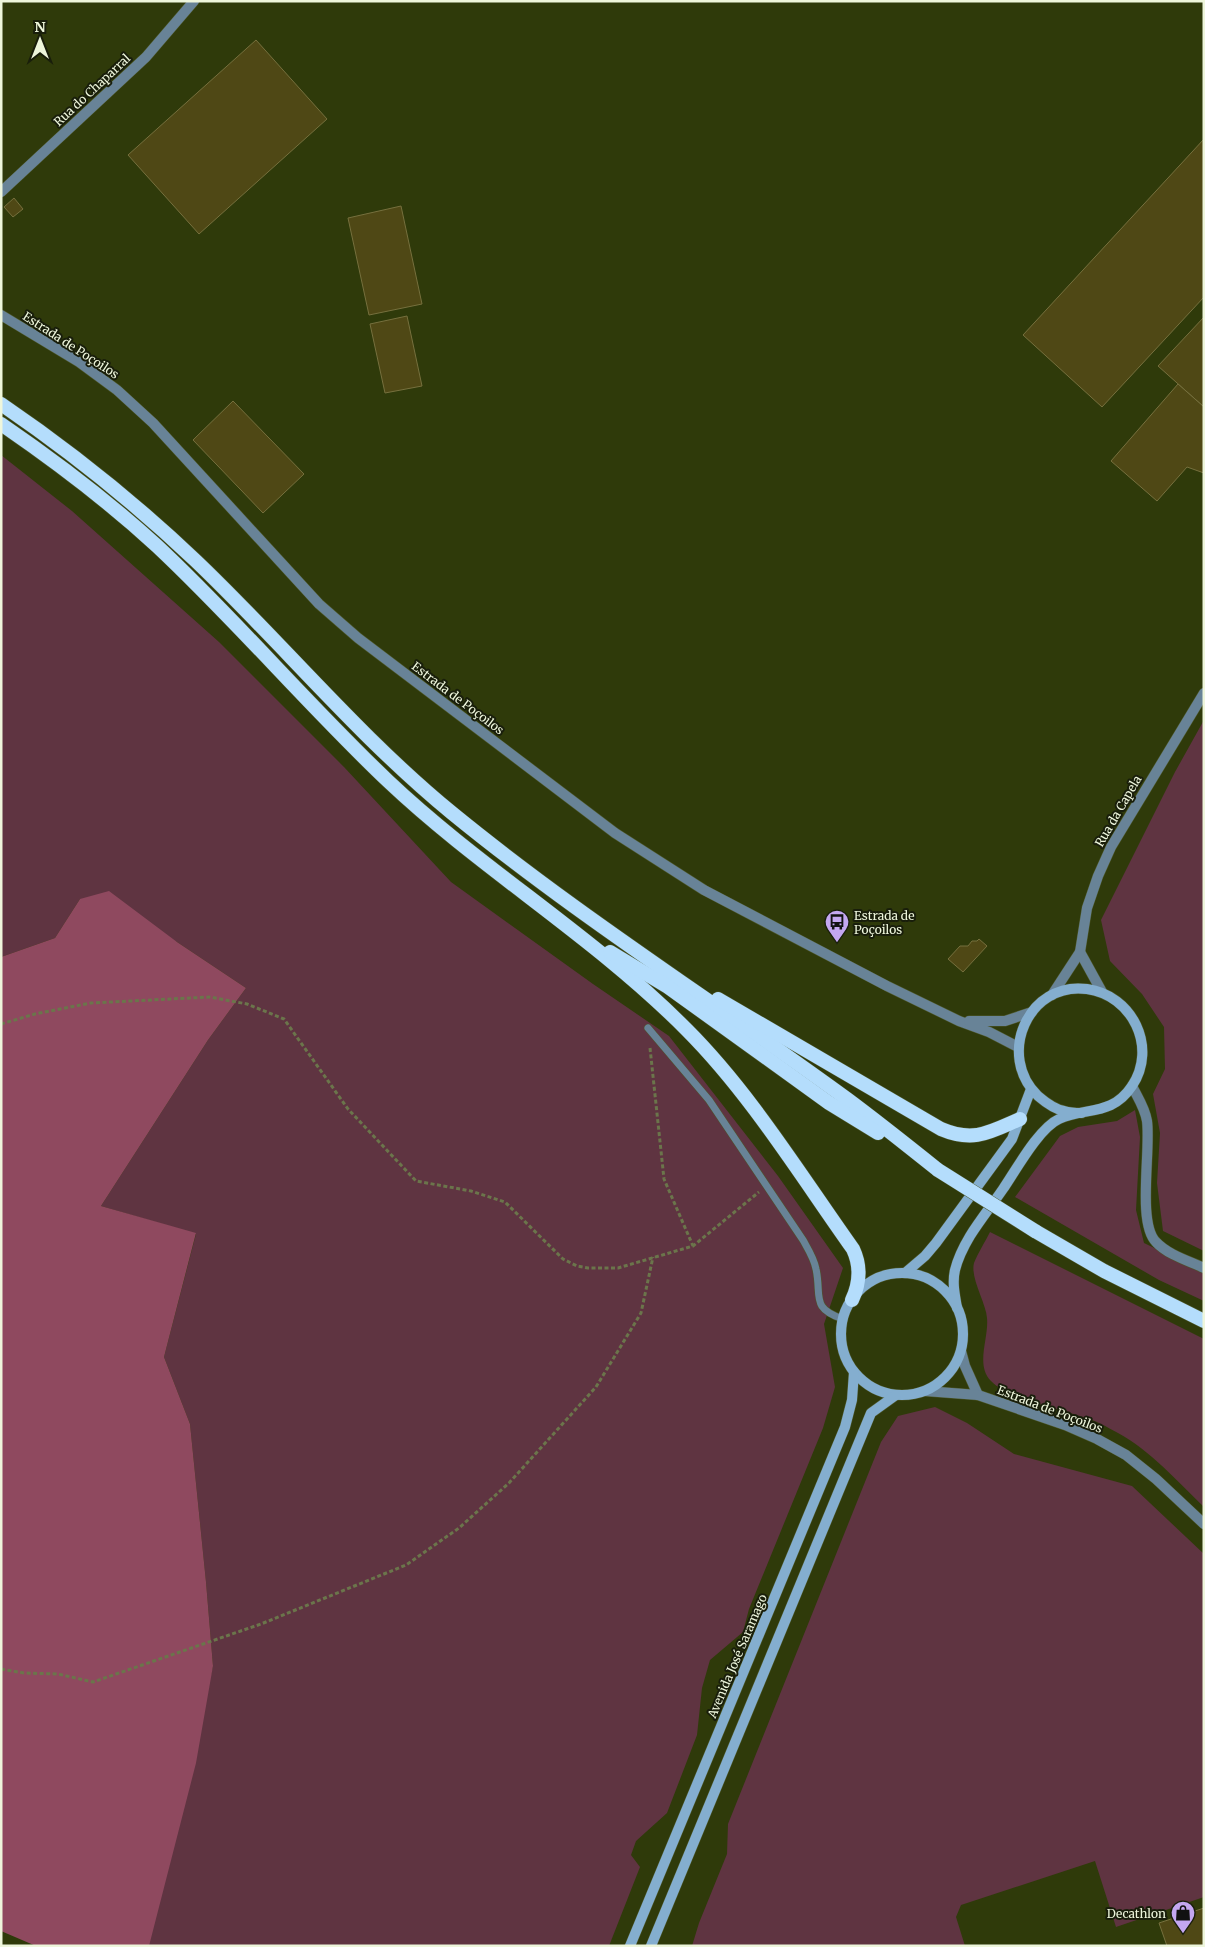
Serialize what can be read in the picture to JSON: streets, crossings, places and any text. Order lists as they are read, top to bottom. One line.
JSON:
{"streets":{"main road":["Estrada de Poçoilos","Avenida José Saramago"],"street":["Rua do Chaparral","Rua da Capela"]},"crossings":[["Estrada de Poçoilos","Rua da Capela"],["Estrada de Poçoilos","Avenida José Saramago"]],"places":{"bus stop":["Estrada de Poçoilos"],"shop":["Decathlon"]},"north":"top"}
